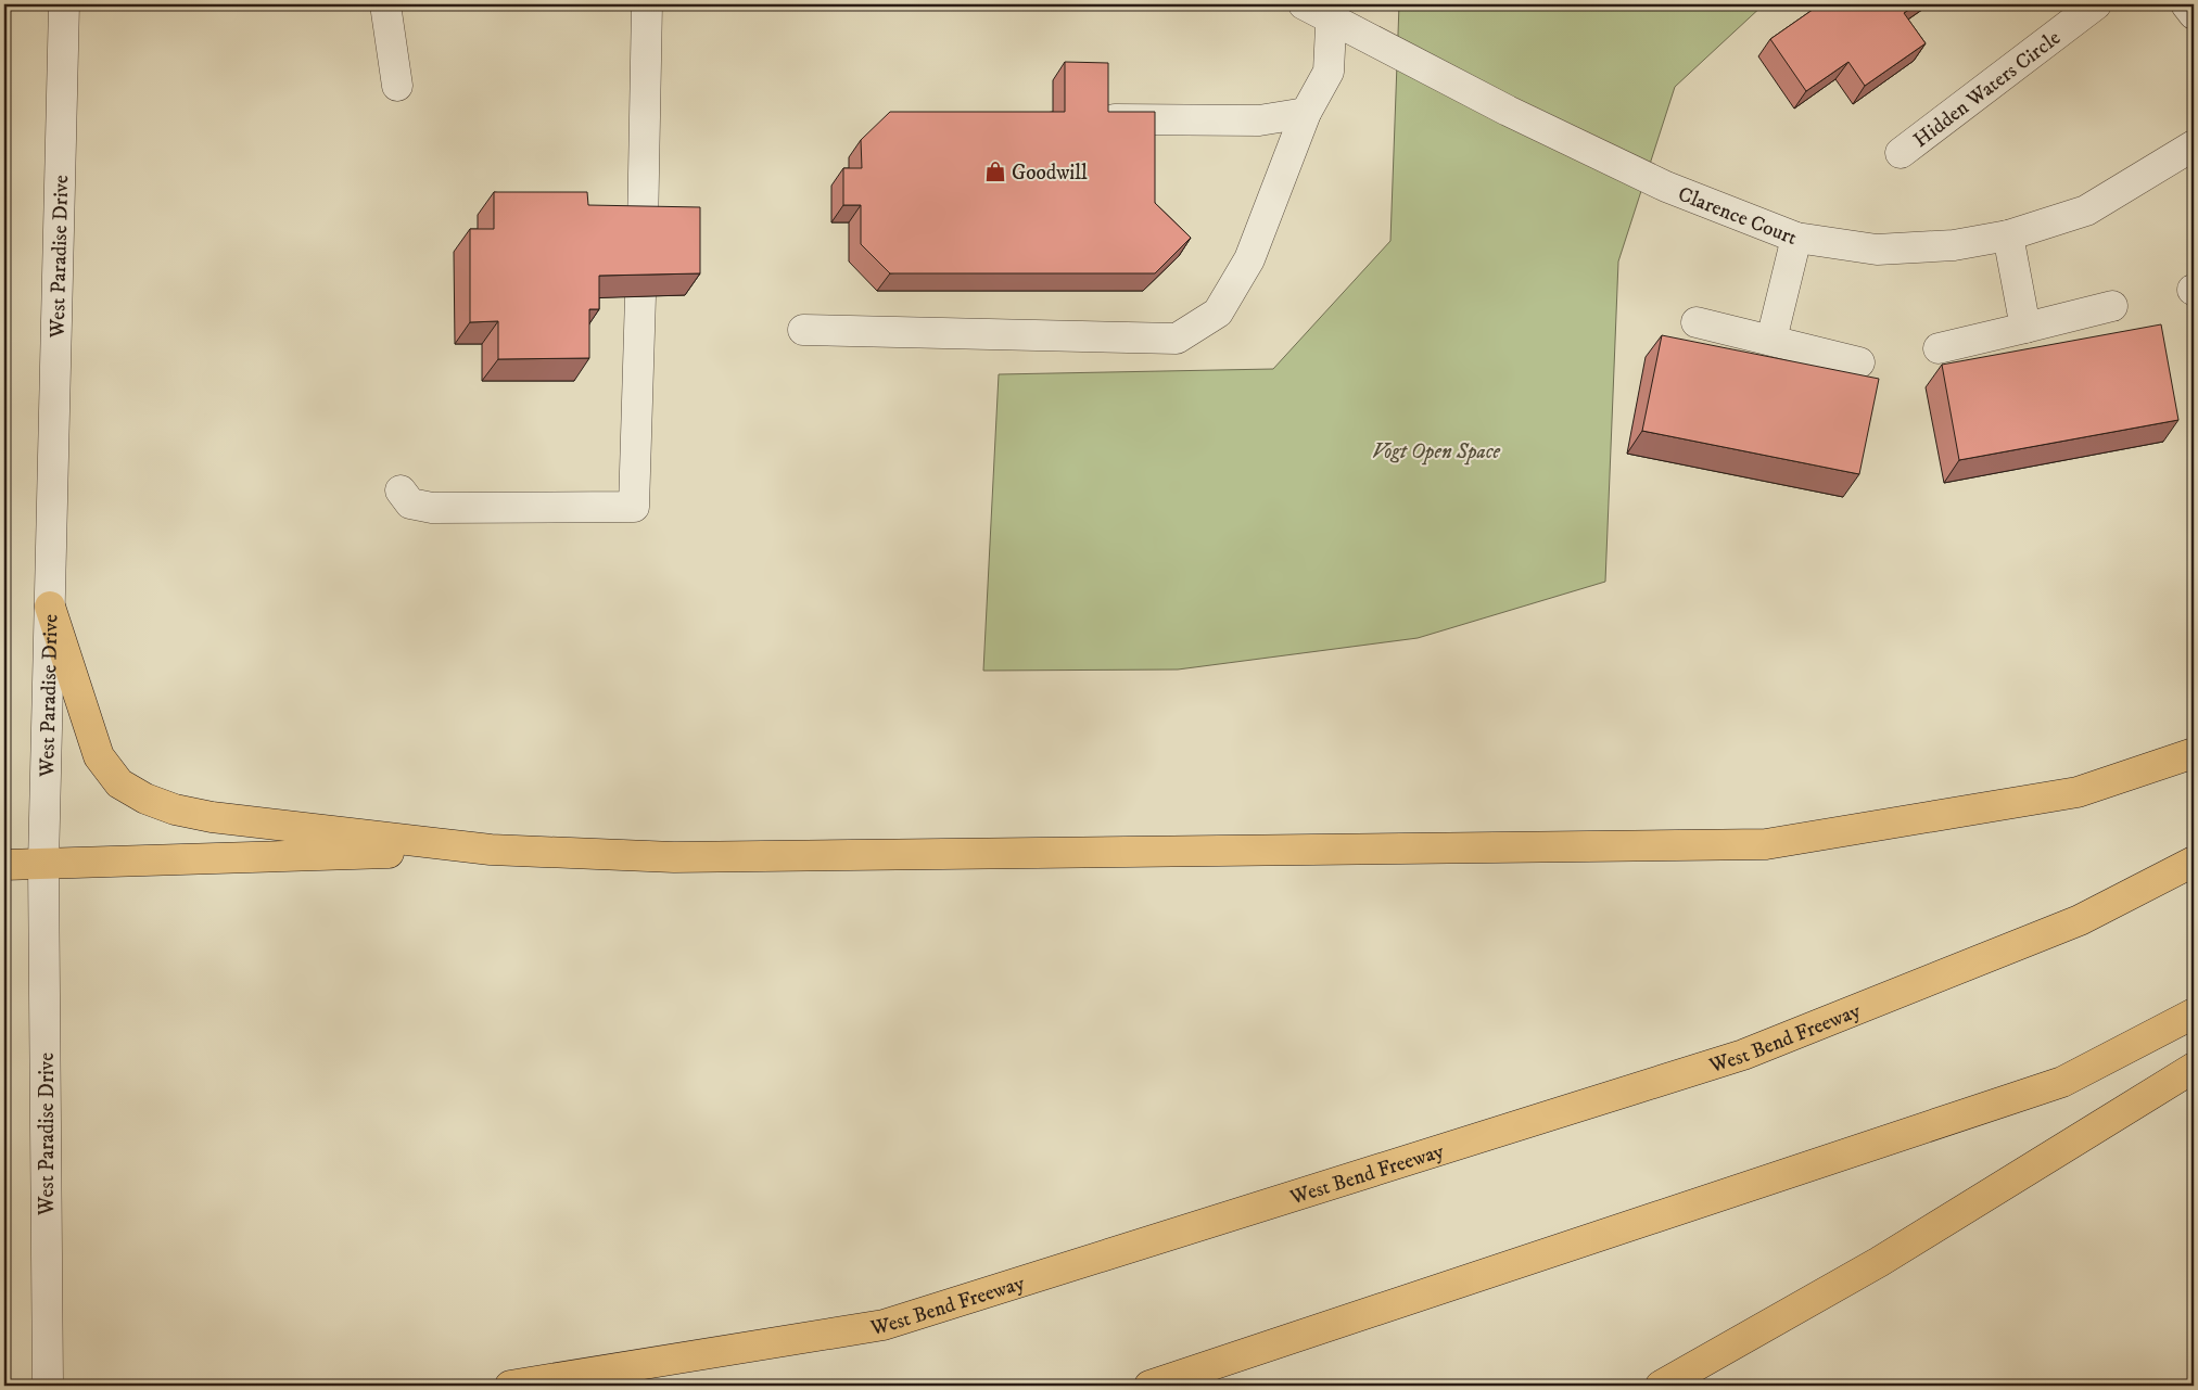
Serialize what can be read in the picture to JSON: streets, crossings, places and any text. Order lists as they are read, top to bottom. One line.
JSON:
{"streets":{"highway":["West Bend Freeway"],"street":["Hidden Waters Circle","Clarence Court","West Paradise Drive"]},"parks":["Vogt Open Space"],"places":{"shop":["Goodwill"]}}
